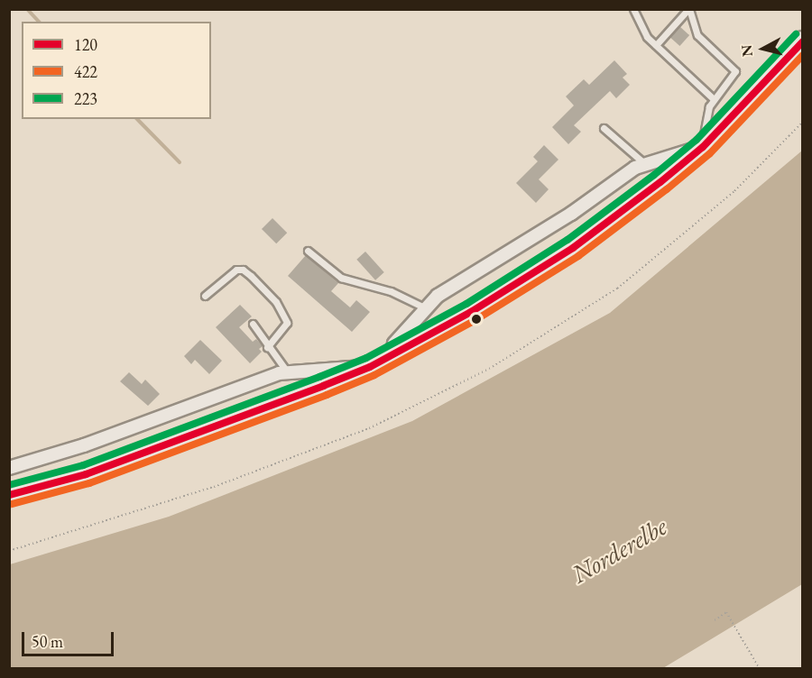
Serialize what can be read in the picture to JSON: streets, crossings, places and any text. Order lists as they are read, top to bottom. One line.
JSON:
{"water":["Norderelbe"],"lines":["transit line 223","transit line 120","transit line 422"],"legend":["120","422","223"],"scale_bar":"50 m","north":"left"}
